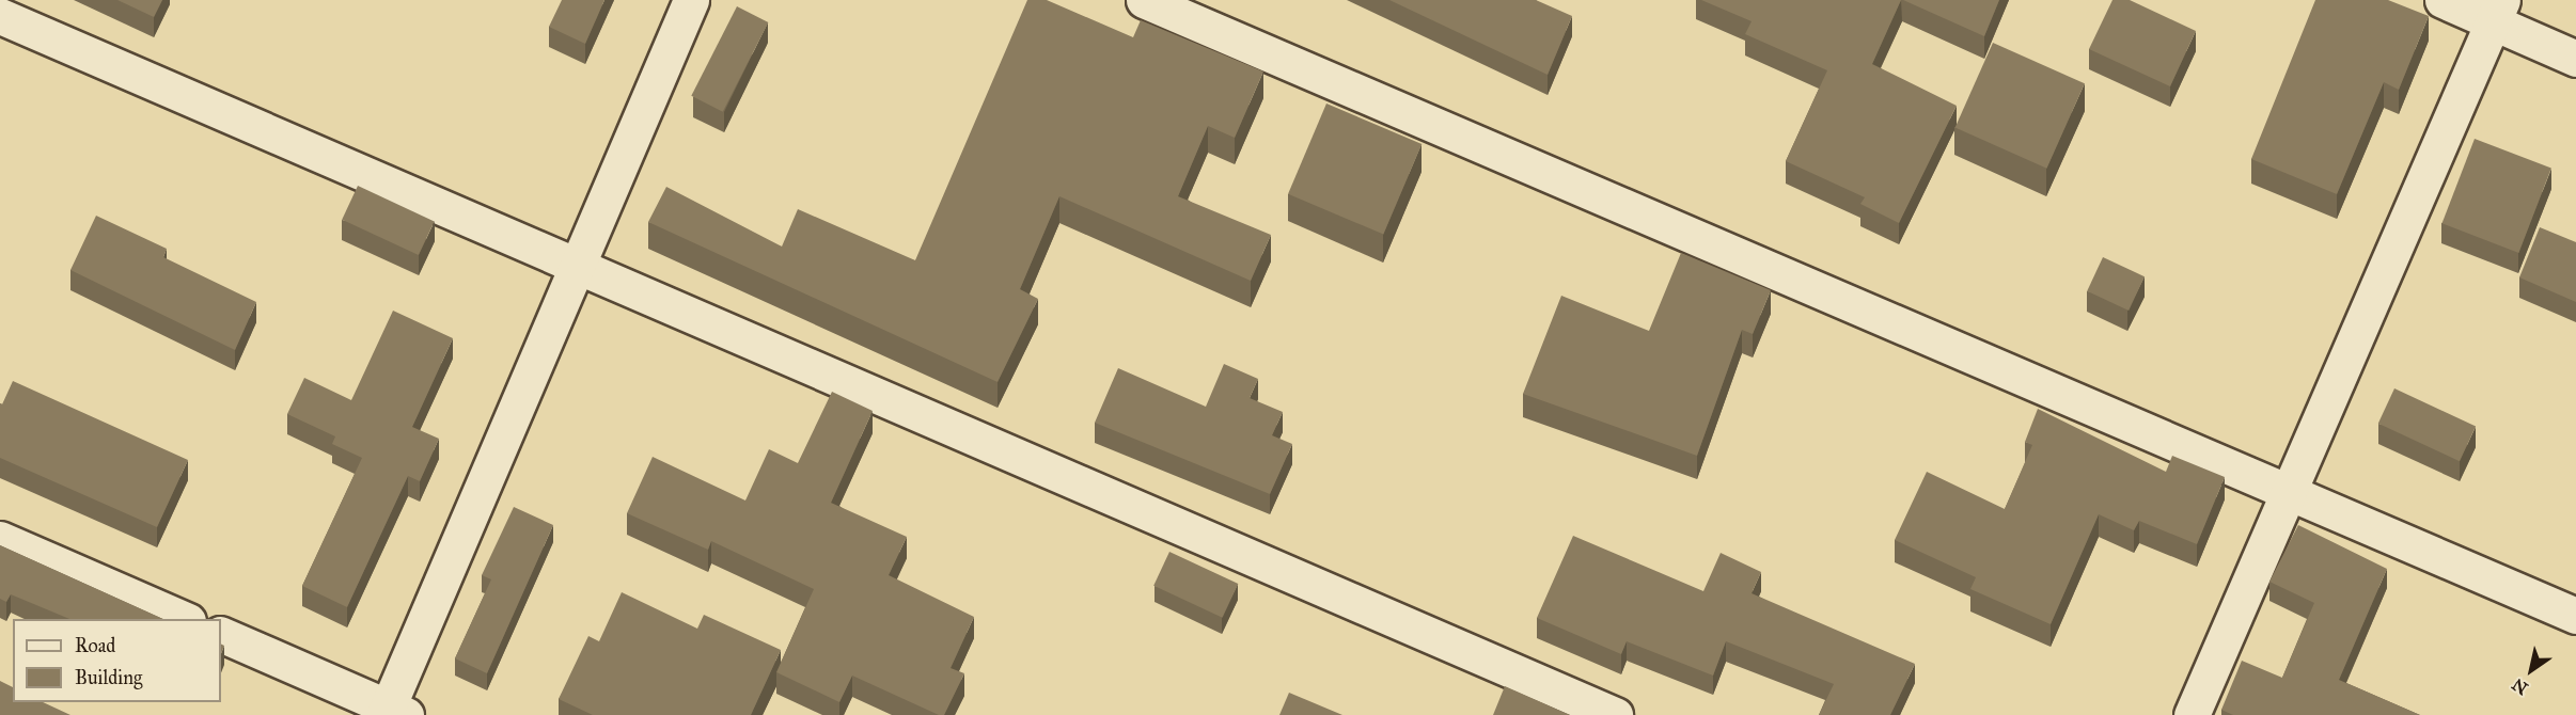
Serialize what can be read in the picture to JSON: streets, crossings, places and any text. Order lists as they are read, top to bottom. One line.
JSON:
{"legend":["Road","Building"],"north":"bottom left"}
